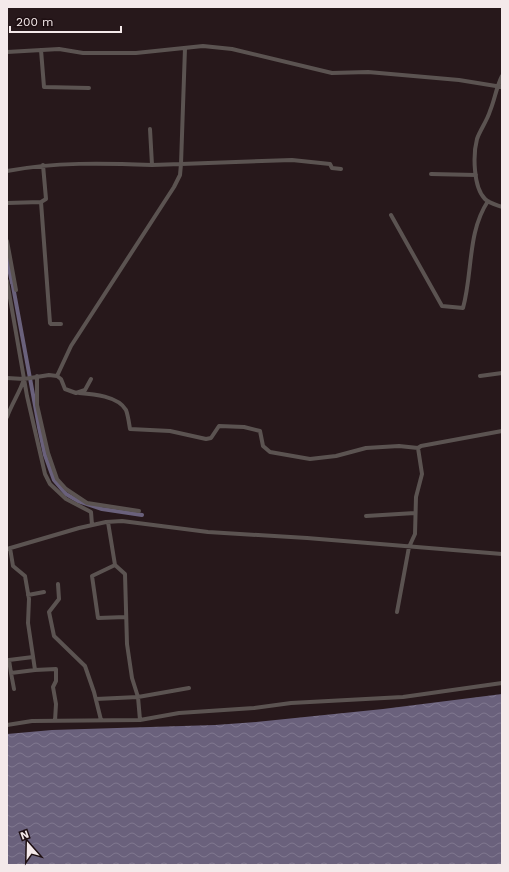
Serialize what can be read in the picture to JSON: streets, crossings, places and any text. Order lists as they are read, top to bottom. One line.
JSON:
{"scale_bar":"200 m","north":"top"}
